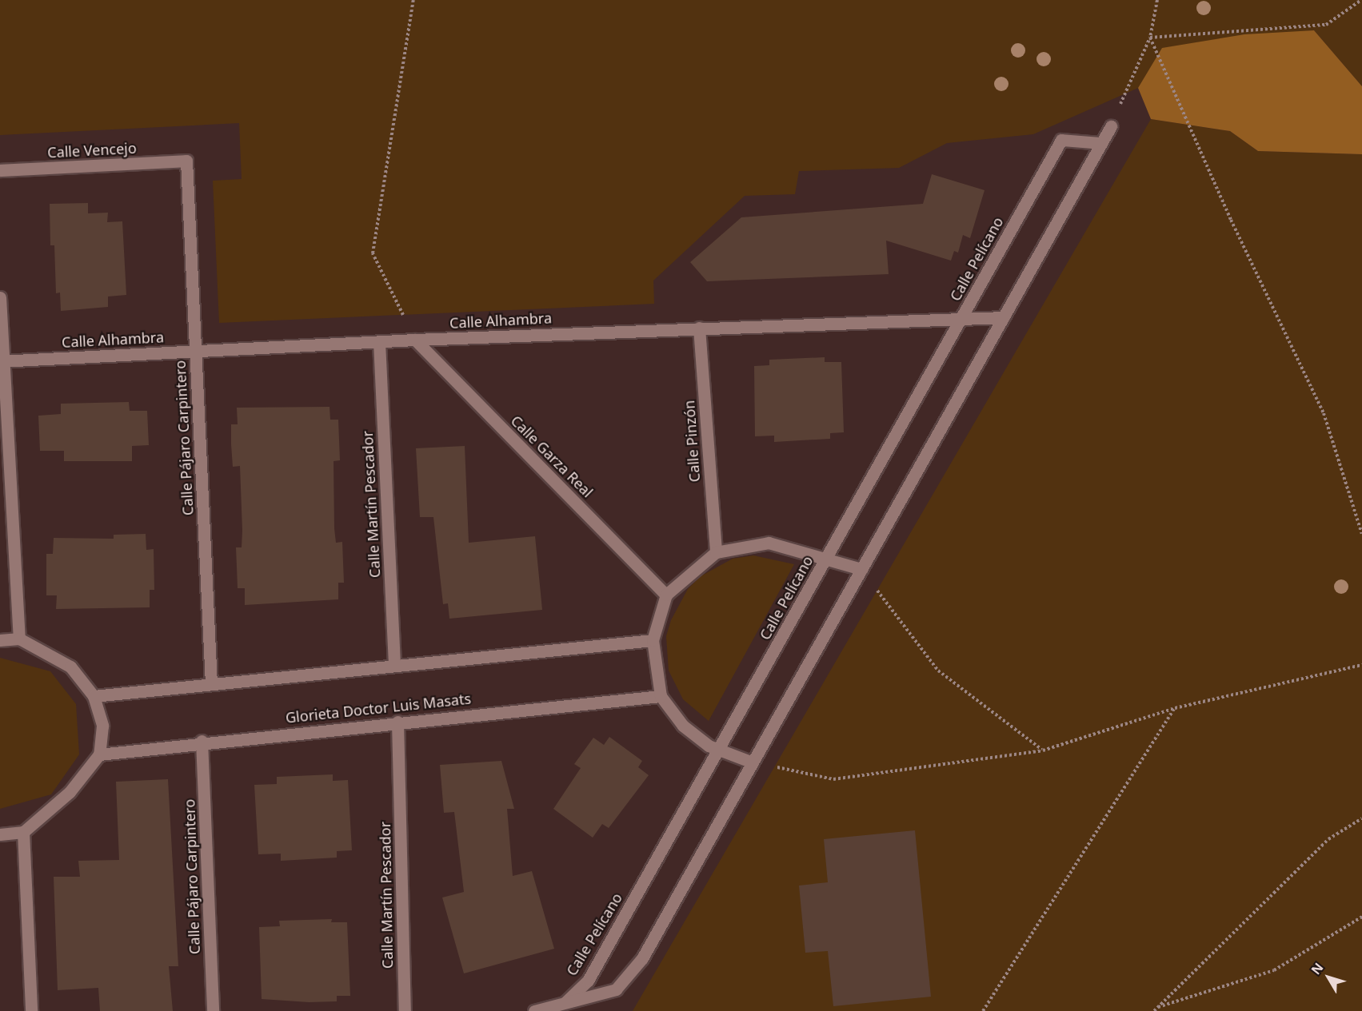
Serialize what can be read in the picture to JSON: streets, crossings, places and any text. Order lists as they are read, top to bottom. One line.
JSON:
{"streets":{"street":["Calle Vencejo","Calle Pelícano","Calle Alhambra","Calle Pájaro Carpintero","Calle Pinzón","Calle Garza Real","Calle Martín Pescador","Glorieta Doctor Luis Masats"]},"crossings":[["Calle Vencejo","Calle Pájaro Carpintero"],["Calle Pelícano","Calle Alhambra"],["Calle Alhambra","Calle Pájaro Carpintero"],["Calle Alhambra","Calle Pinzón"],["Calle Alhambra","Calle Garza Real"],["Calle Alhambra","Calle Martín Pescador"],["Calle Pájaro Carpintero","Glorieta Doctor Luis Masats"],["Calle Martín Pescador","Glorieta Doctor Luis Masats"]],"north":"top left"}
